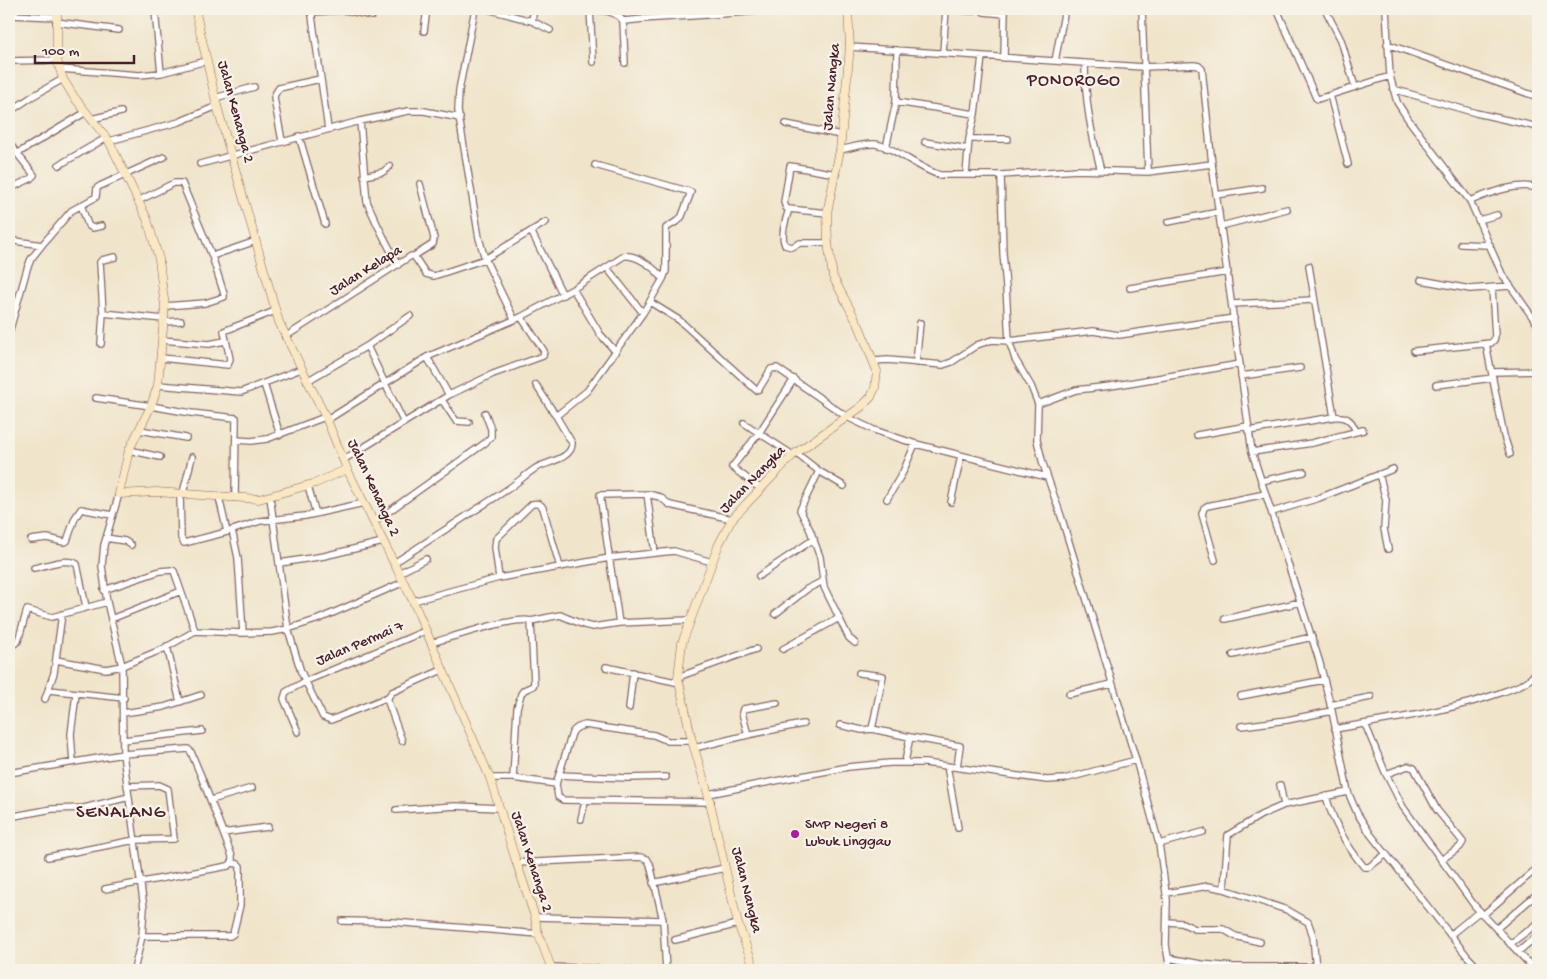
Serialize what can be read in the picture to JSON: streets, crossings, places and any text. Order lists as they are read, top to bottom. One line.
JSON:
{"streets":{"street":["Jalan Nangka","Jalan Kenanga 2","Jalan Kelapa","Jalan Permai 7"]},"crossings":[["Jalan Kenanga 2","Jalan Kelapa"],["Jalan Kenanga 2","Jalan Permai 7"]],"districts":["PONOROGO","SENALANG"],"places":["SMP Negeri 8 Lubuk Linggau"],"scale_bar":"100 m"}
